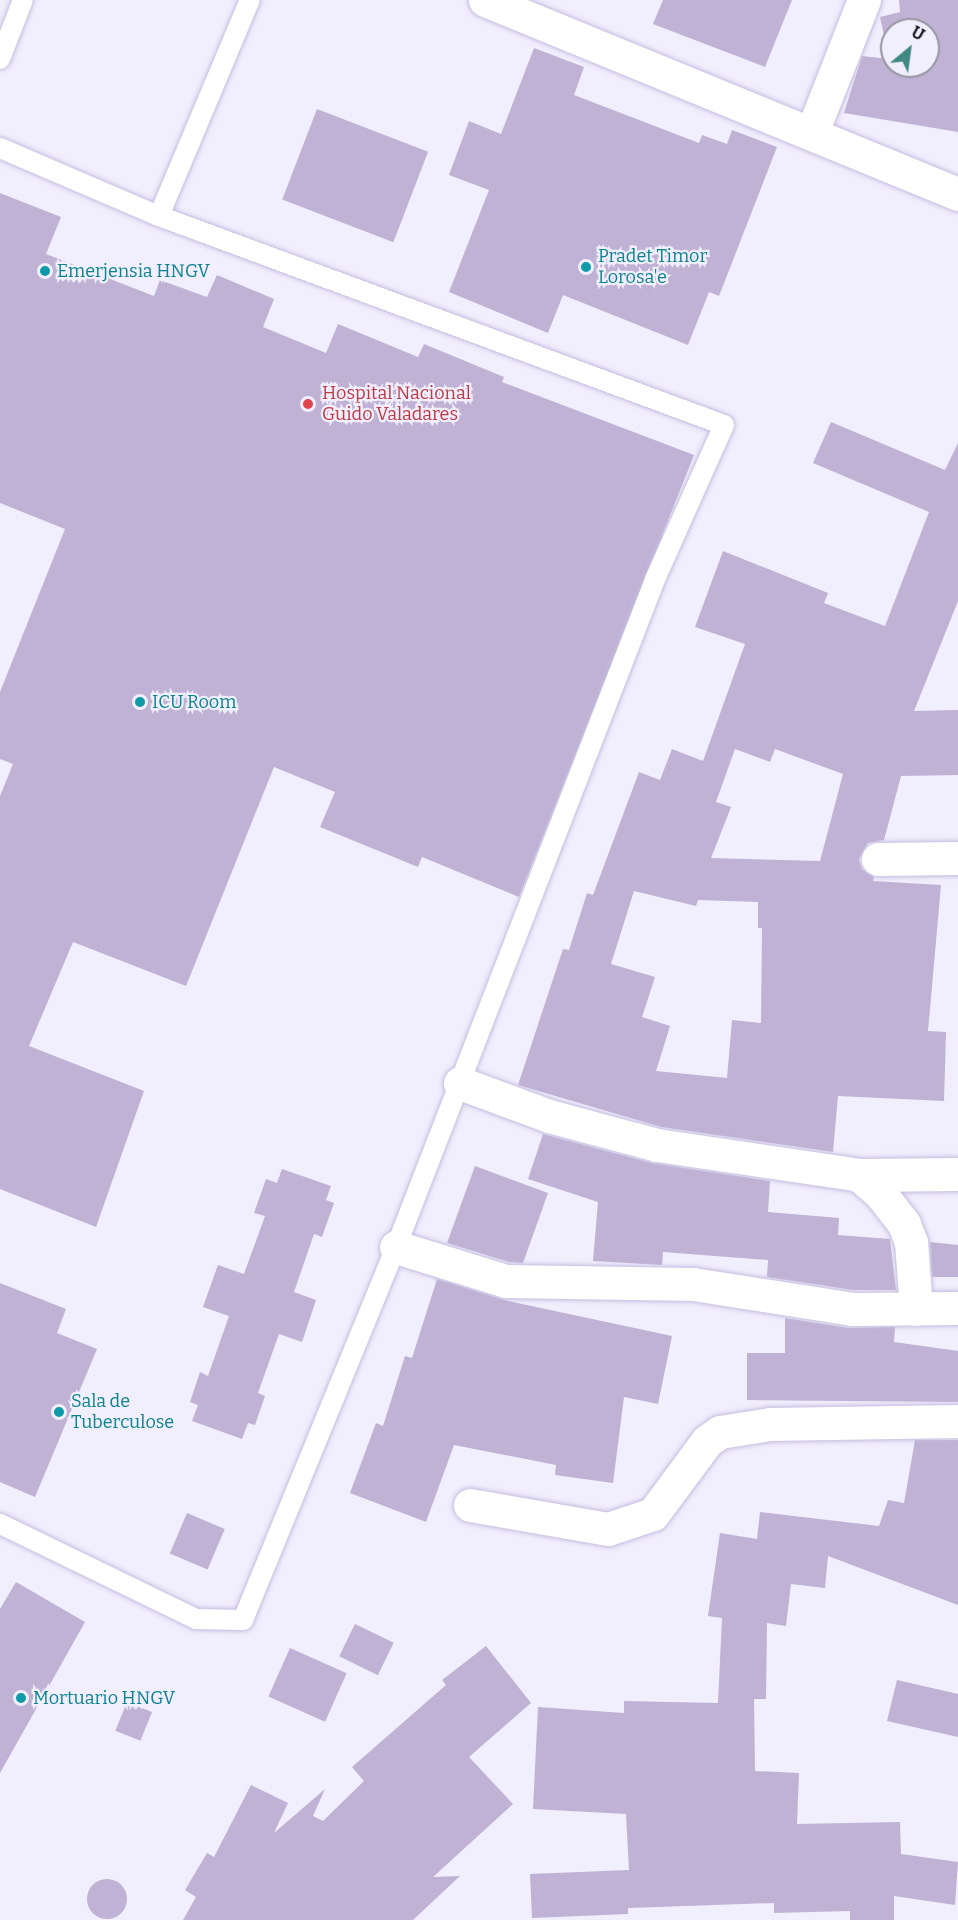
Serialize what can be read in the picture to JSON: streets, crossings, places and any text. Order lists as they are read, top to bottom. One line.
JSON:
{"places":["Pradet Timor Lorosa'e","Emerjensia HNGV","Hospital Nacional Guido Valadares","ICU Room","Sala de Tuberculose","Mortuario HNGV"],"north":"top right"}
